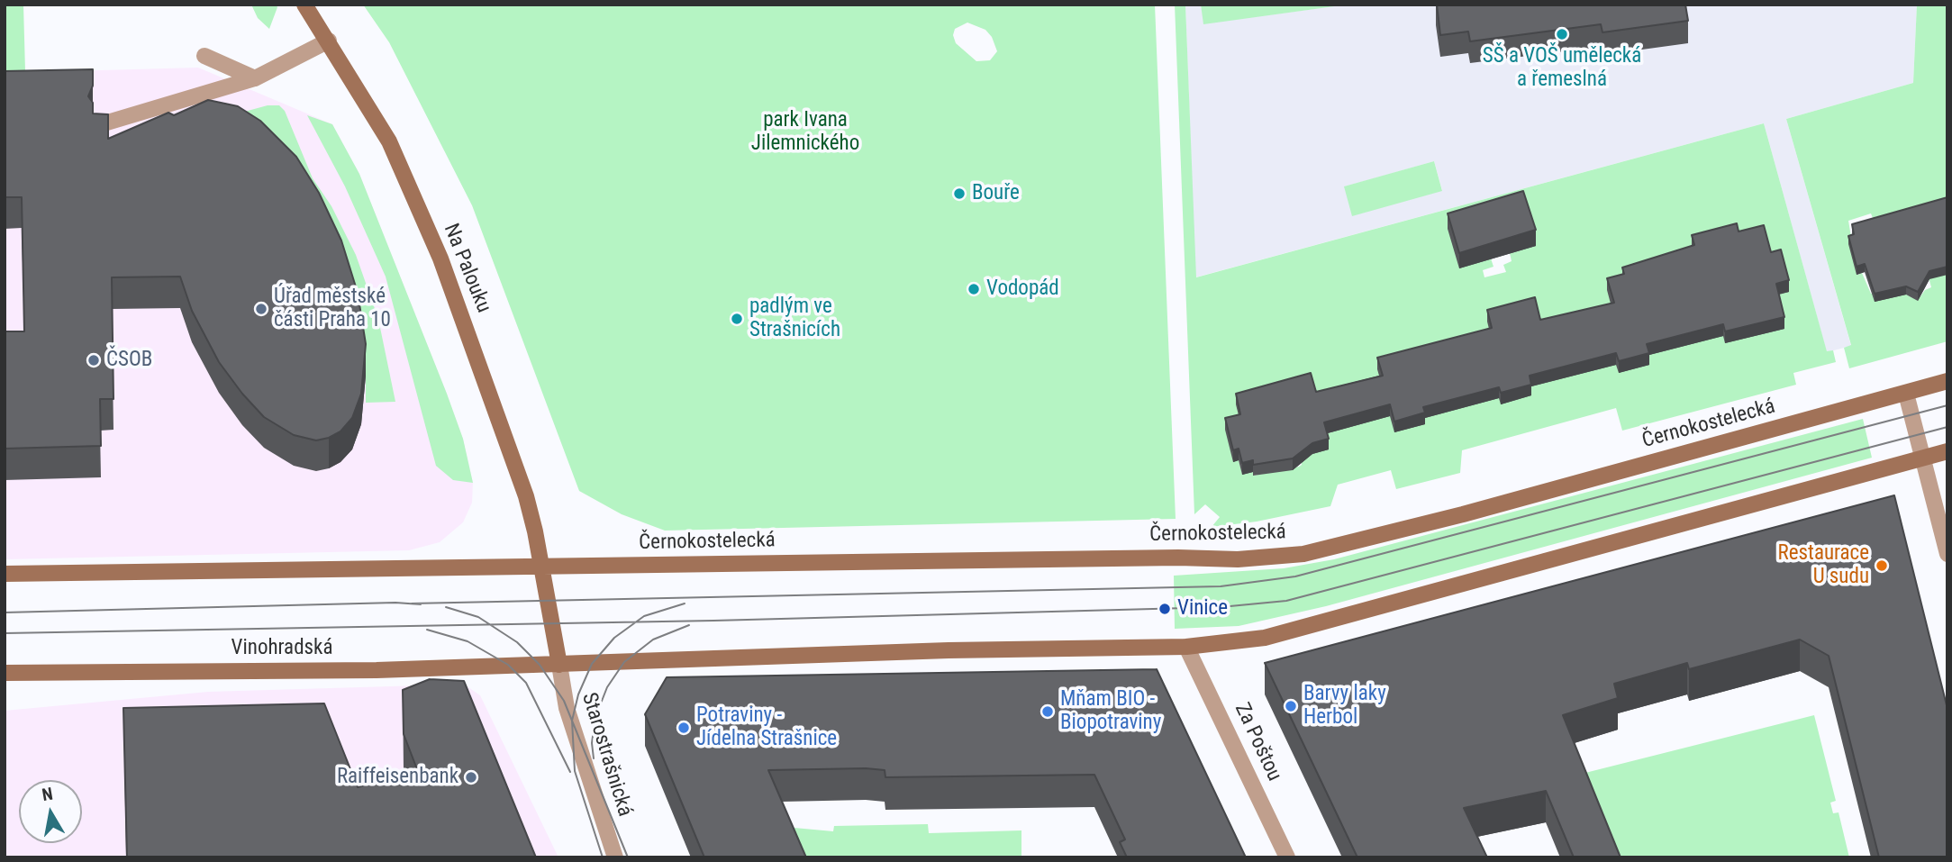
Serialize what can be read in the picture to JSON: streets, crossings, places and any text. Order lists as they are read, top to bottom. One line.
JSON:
{"streets":{"main road":["Na Palouku","Černokostelecká","Vinohradská"],"street":["Za Poštou","Starostrašnická"]},"crossings":[["Na Palouku","Černokostelecká"],["Na Palouku","Vinohradská"],["Na Palouku","Starostrašnická"],["Vinohradská","Starostrašnická"]],"parks":["park Ivana Jilemnického"],"places":["SŠ a VOŠ umělecká a řemeslná","Bouře","Vodopád","Úřad městské části Praha 10","padlým ve Strašnicích","ČSOB","Restaurace U sudu","Vinice","Barvy laky Herbol","Mňam BIO - Biopotraviny","Potraviny - Jídelna Strašnice","Raiffeisenbank"],"north":"top"}
